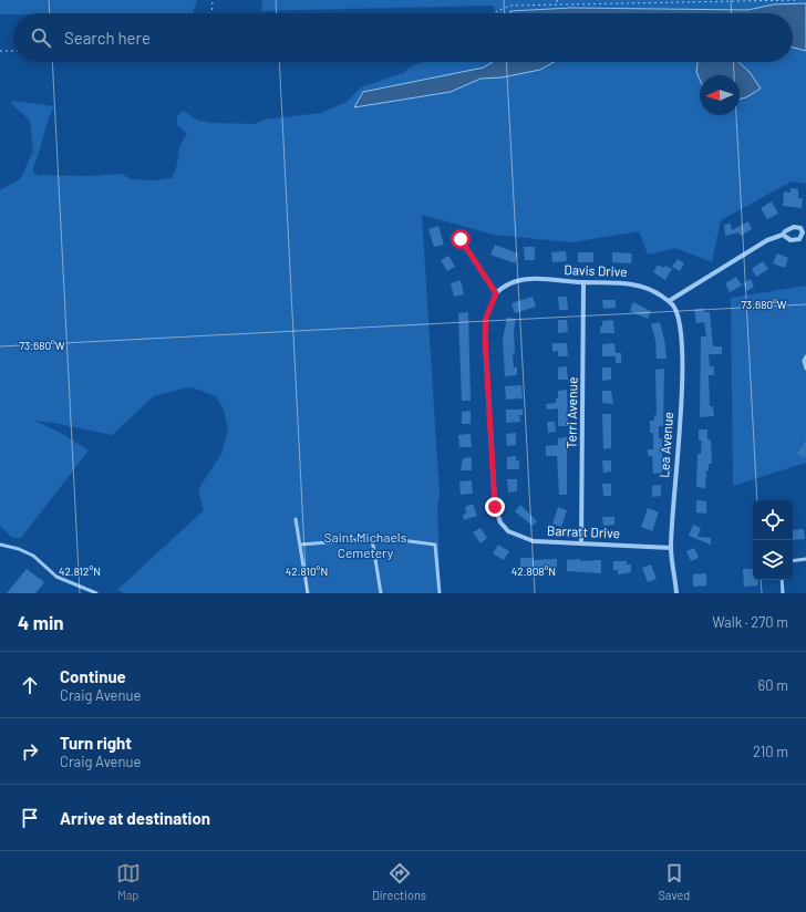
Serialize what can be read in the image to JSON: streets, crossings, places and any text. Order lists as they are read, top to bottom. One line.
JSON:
{"streets":{"street":["Davis Drive","Terri Avenue","Lea Avenue","Barratt Drive"]},"crossings":[["Davis Drive","Terri Avenue"],["Davis Drive","Lea Avenue"],["Davis Drive","Barratt Drive"],["Terri Avenue","Barratt Drive"],["Lea Avenue","Barratt Drive"]],"parks":["Saint Michaels Cemetery"],"north":"left","page":{"search":"Search here","heading":["4 min","Walk · 270 m"],"list":[["Continue","Craig Avenue","60 m"],["Turn right","Craig Avenue","210 m"],"Arrive at destination"],"nav":["Map","Directions","Saved"]},"coordinates":["73.680°W","42.812°N","42.810°N","42.808°N"]}
